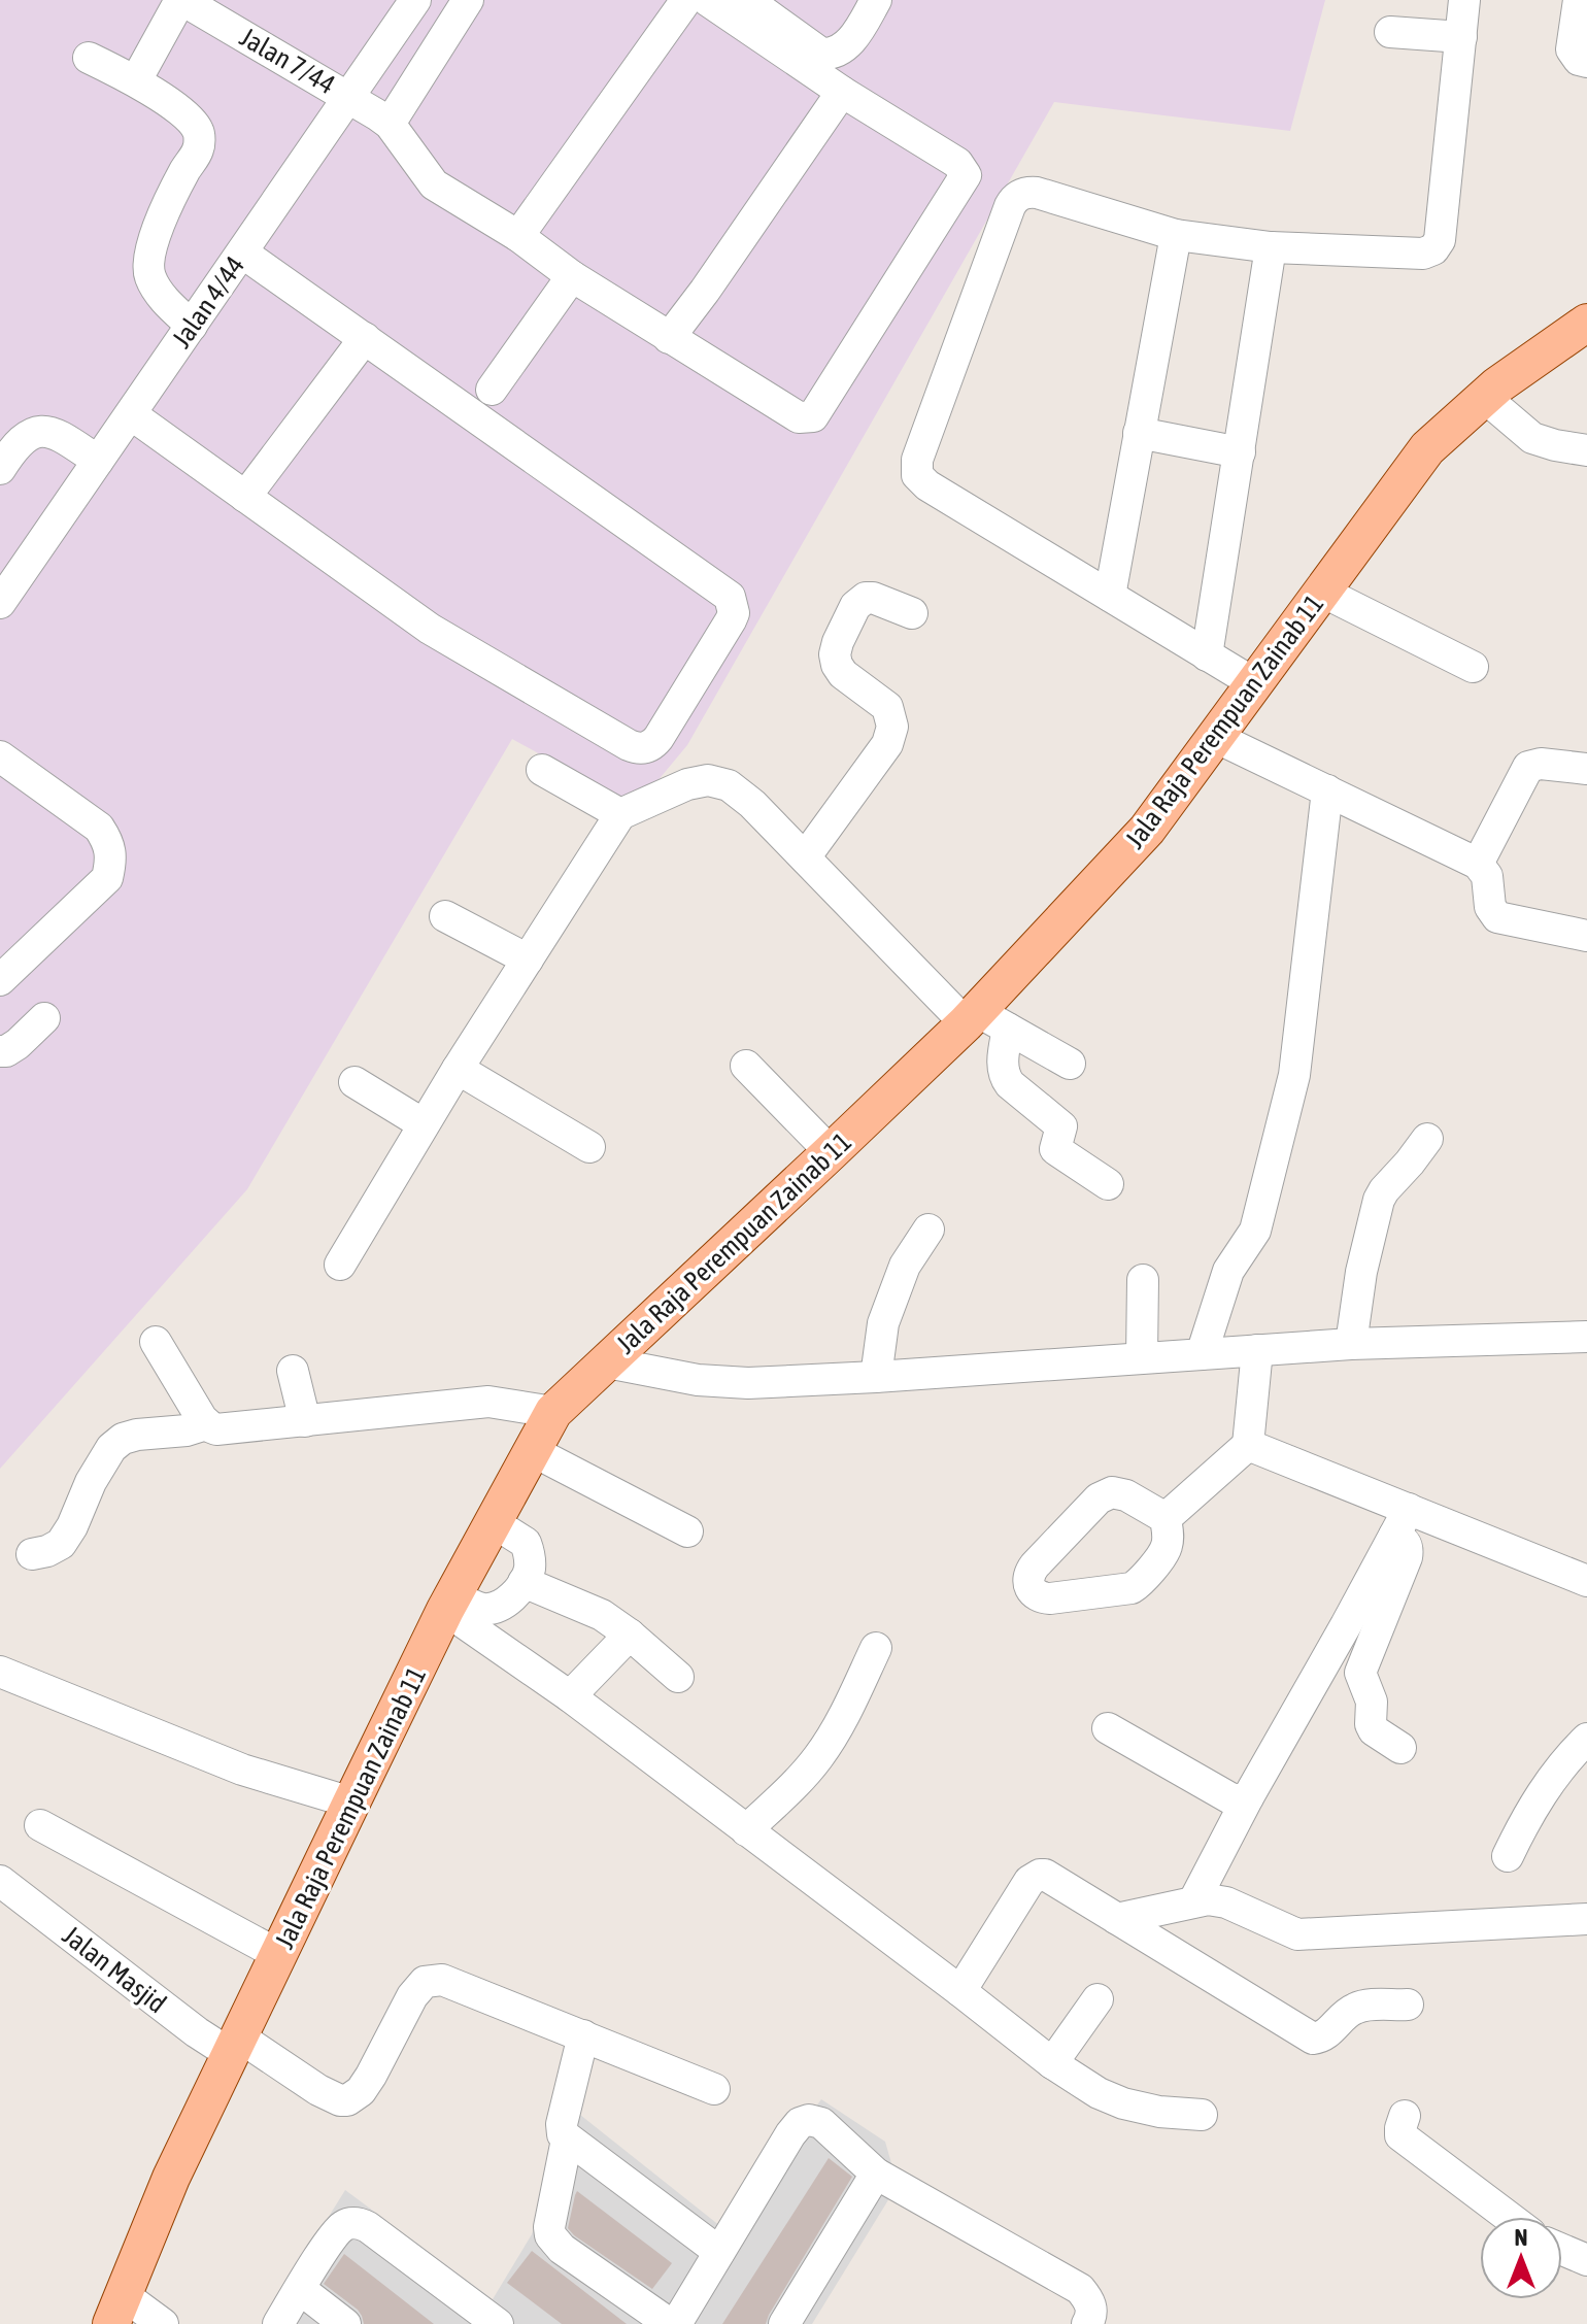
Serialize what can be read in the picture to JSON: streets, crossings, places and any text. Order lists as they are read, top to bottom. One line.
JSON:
{"streets":{"main road":["Jala Raja Perempuan Zainab 11"],"street":["Jalan 7/44","Jalan 4/44","Jalan Masjid"]},"crossings":[["Jalan 7/44","Jalan 4/44"],["Jala Raja Perempuan Zainab 11","Jalan Masjid"]],"north":"top"}
